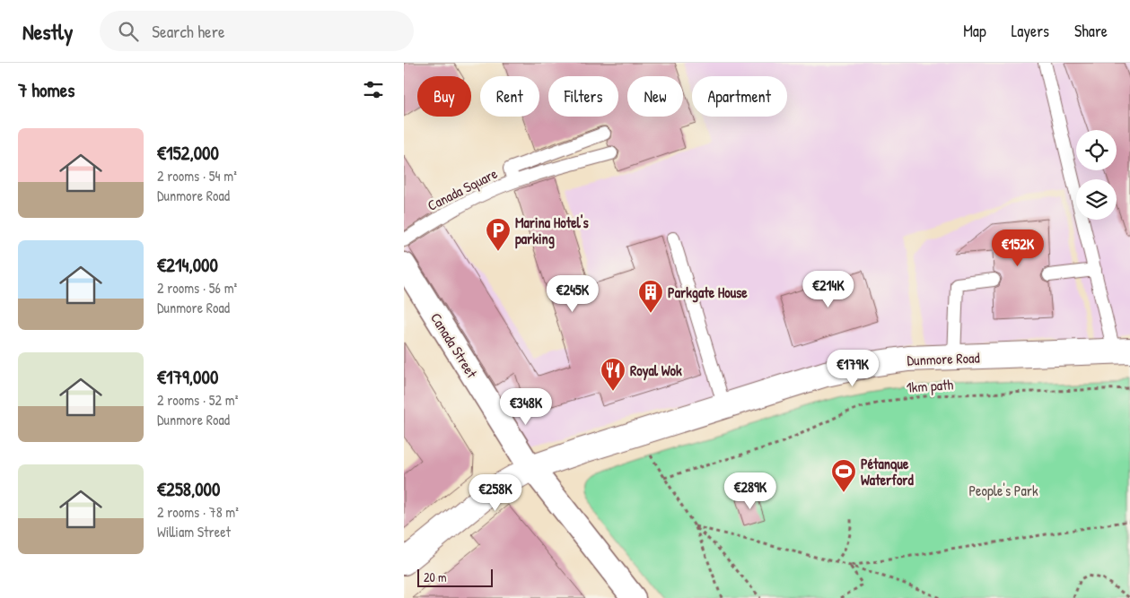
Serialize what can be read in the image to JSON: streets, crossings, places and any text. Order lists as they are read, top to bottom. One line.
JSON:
{"streets":{"main road":["Dunmore Road"],"street":["Canada Street"],"lane":["Canada Square"],"path":["1km path"]},"crossings":[["Canada Street","Dunmore Road"]],"parks":["People's Park"],"places":{"parking":["Marina Hotel's parking"],"building":["Parkgate House"],"restaurant":["Royal Wok"],"sports":["Pétanque Waterford"]},"scale_bar":"20 m","page":{"header":"Nestly","search":"Search here","nav":["Map","Layers","Share"],"heading":"7 homes","chip":["Buy","Rent","Filters","New","Apartment"],"list":[{"name":"€152,000","note":"2 rooms · 54 m² · Dunmore Road"},{"name":"€214,000","note":"2 rooms · 56 m² · Dunmore Road"},{"name":"€179,000","note":"2 rooms · 52 m² · Dunmore Road"},{"name":"€258,000","note":"2 rooms · 78 m² · William Street"}],"price":["€152K","€214K","€245K","€179K","€348K","€289K","€258K"],"scale":"20 m"}}
